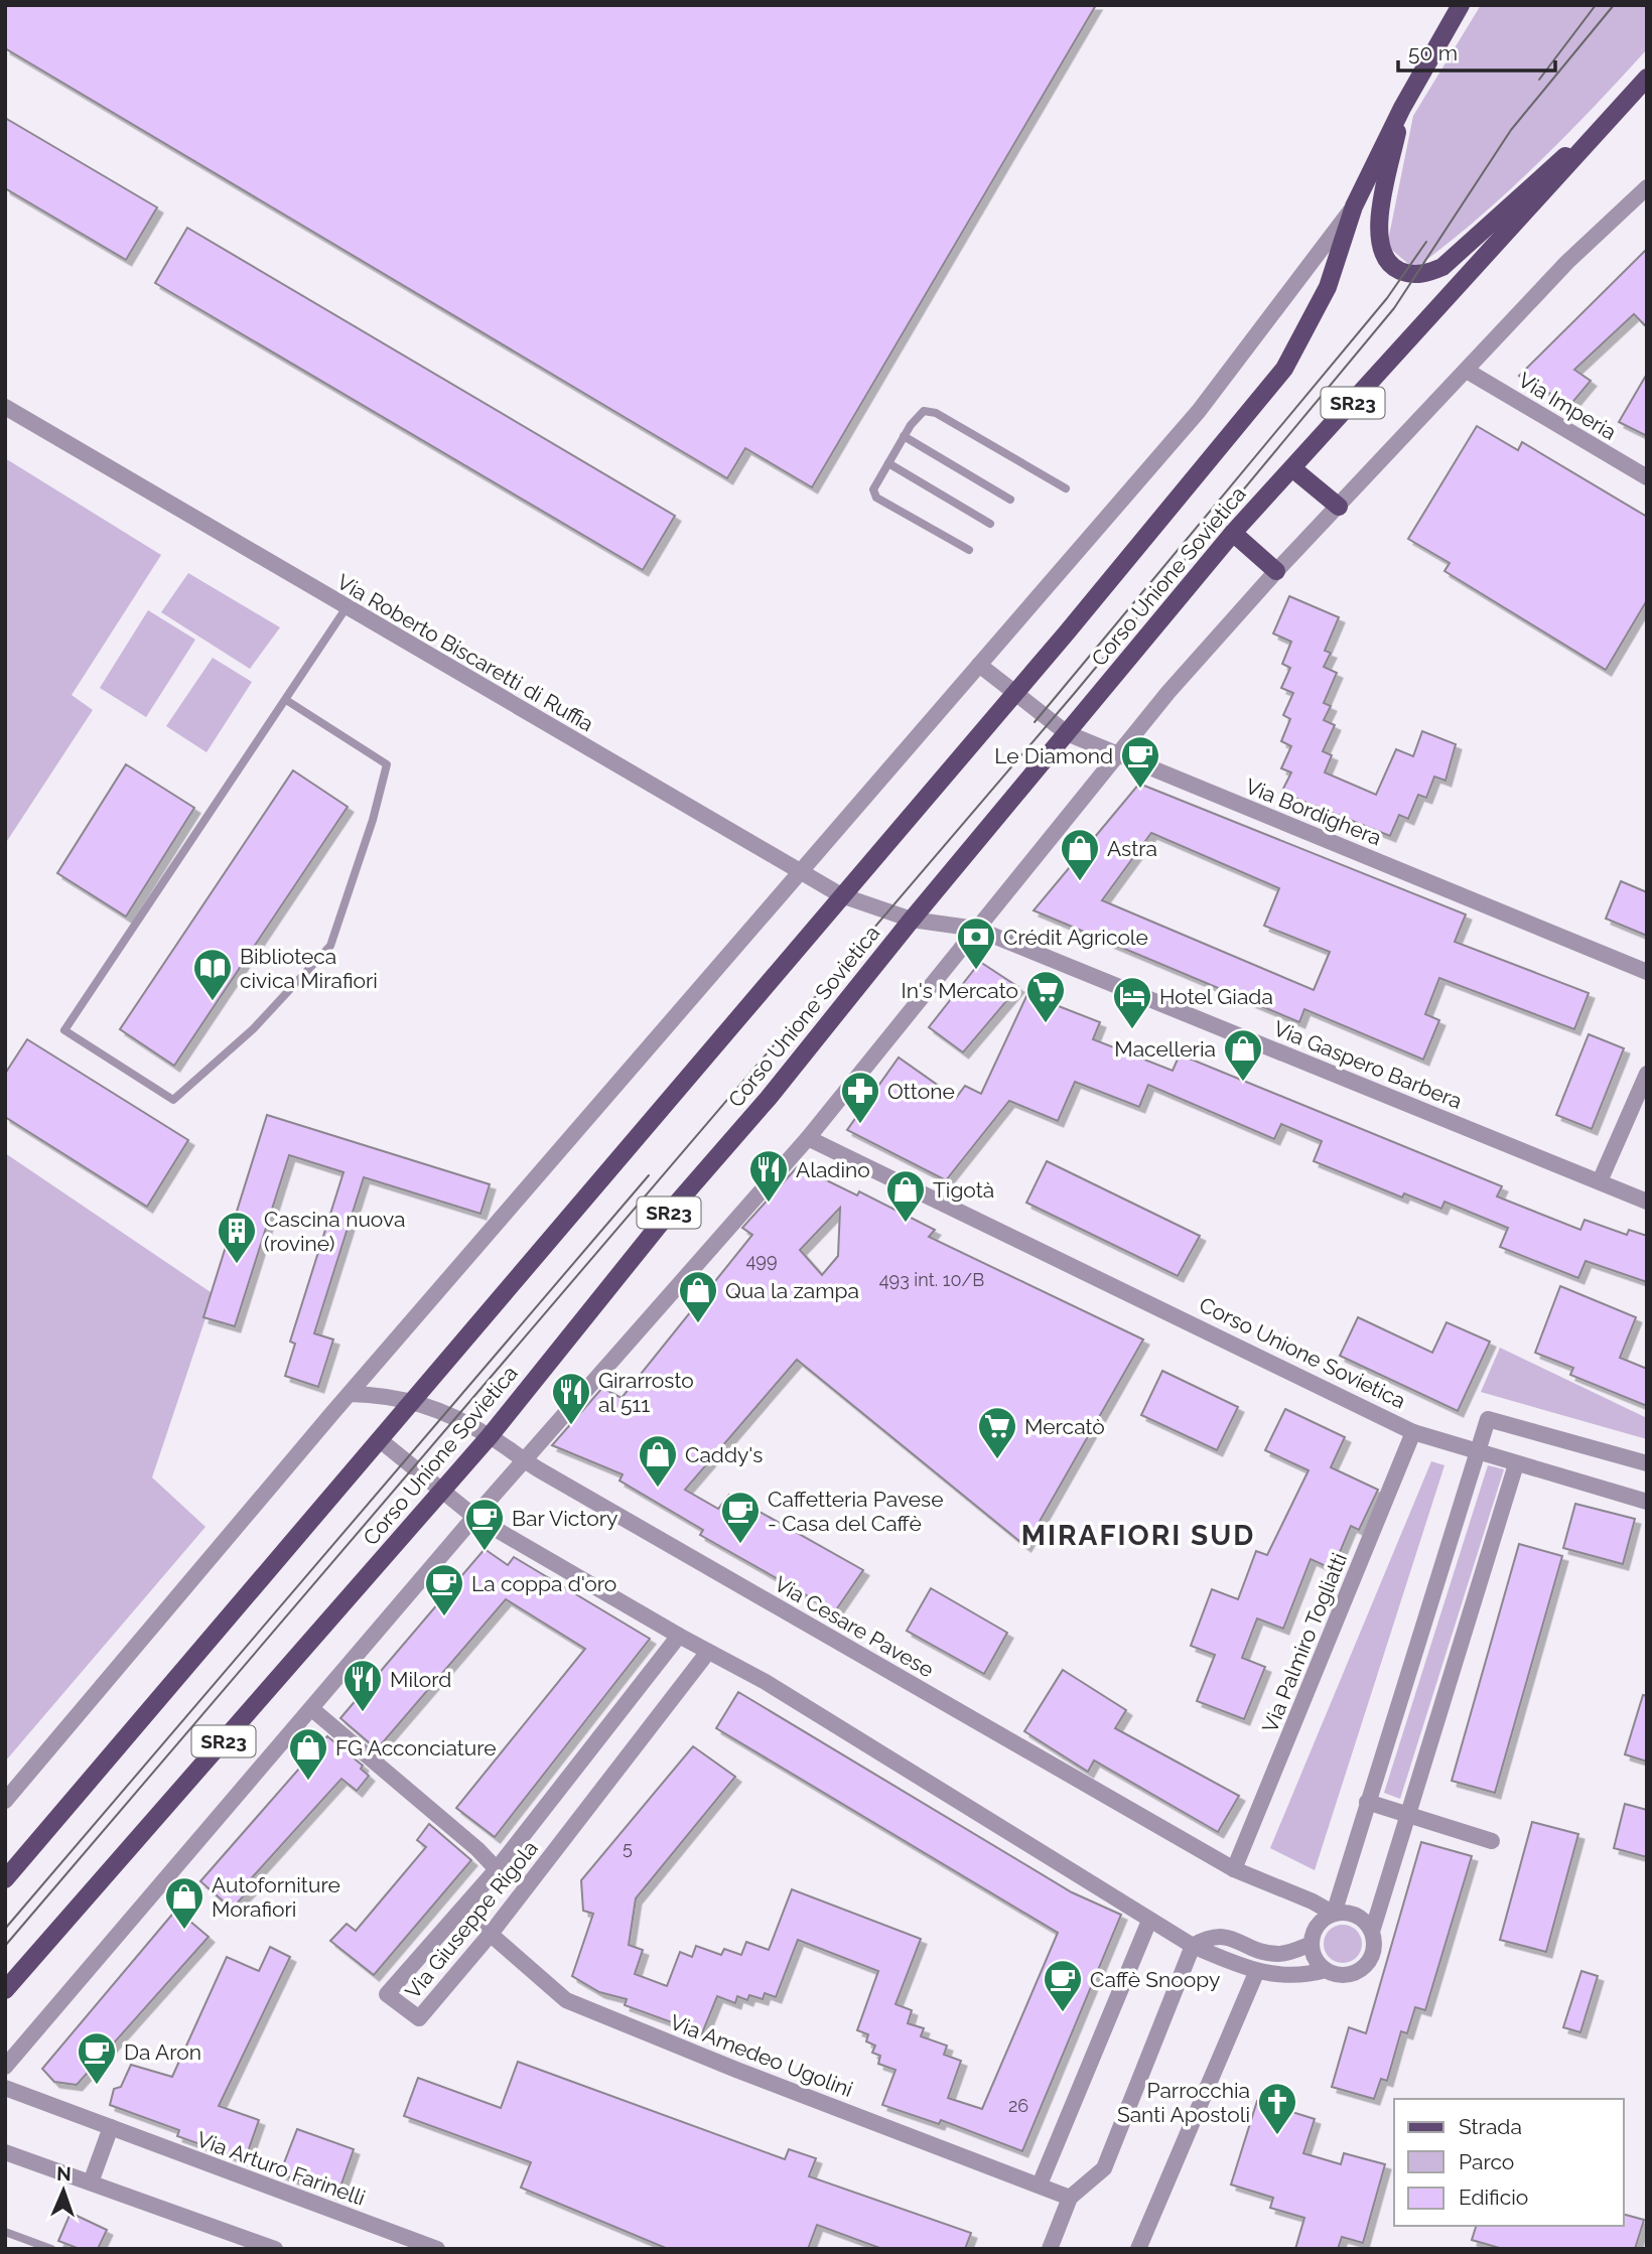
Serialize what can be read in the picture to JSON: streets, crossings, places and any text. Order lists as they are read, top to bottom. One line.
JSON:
{"streets":{"main road":["SR23","Corso Unione Sovietica"],"street":["Via Imperia","Via Roberto Biscaretti di Ruffia","Via Bordighera","Via Gaspero Barbera","Via Cesare Pavese","Via Palmiro Togliatti","Via Giuseppe Rigola","Via Amedeo Ugolini","Via Arturo Farinelli"]},"crossings":[["Corso Unione Sovietica","Via Roberto Biscaretti di Ruffia"],["Corso Unione Sovietica","Via Bordighera"],["Corso Unione Sovietica","Via Gaspero Barbera"],["Corso Unione Sovietica","Via Cesare Pavese"],["Corso Unione Sovietica","Via Palmiro Togliatti"],["Via Roberto Biscaretti di Ruffia","Via Gaspero Barbera"],["Via Cesare Pavese","Via Palmiro Togliatti"],["Via Giuseppe Rigola","Via Amedeo Ugolini"]],"districts":["MIRAFIORI SUD"],"places":{"cafe":["Le Diamond","Caffetteria Pavese - Casa del Caffè","Bar Victory","La coppa d'oro","Caffè Snoopy","Da Aron"],"shop":["Astra","Macelleria","Tigotà","Qua la zampa","Caddy's","FG Acconciature","Autoforniture Morafiori"],"bank":["Crédit Agricole"],"library":["Biblioteca civica Mirafiori"],"supermarket":["In's Mercato","Mercatò"],"hotel":["Hotel Giada"],"pharmacy":["Ottone"],"restaurant":["Aladino","Girarrosto al 511","Milord"],"building":["Cascina nuova (rovine)"],"church":["Parrocchia Santi Apostoli"]},"house_numbers":["499","493 int. 10/B","5","26"],"legend":["Strada","Parco","Edificio"],"scale_bar":"50 m","north":"top"}
